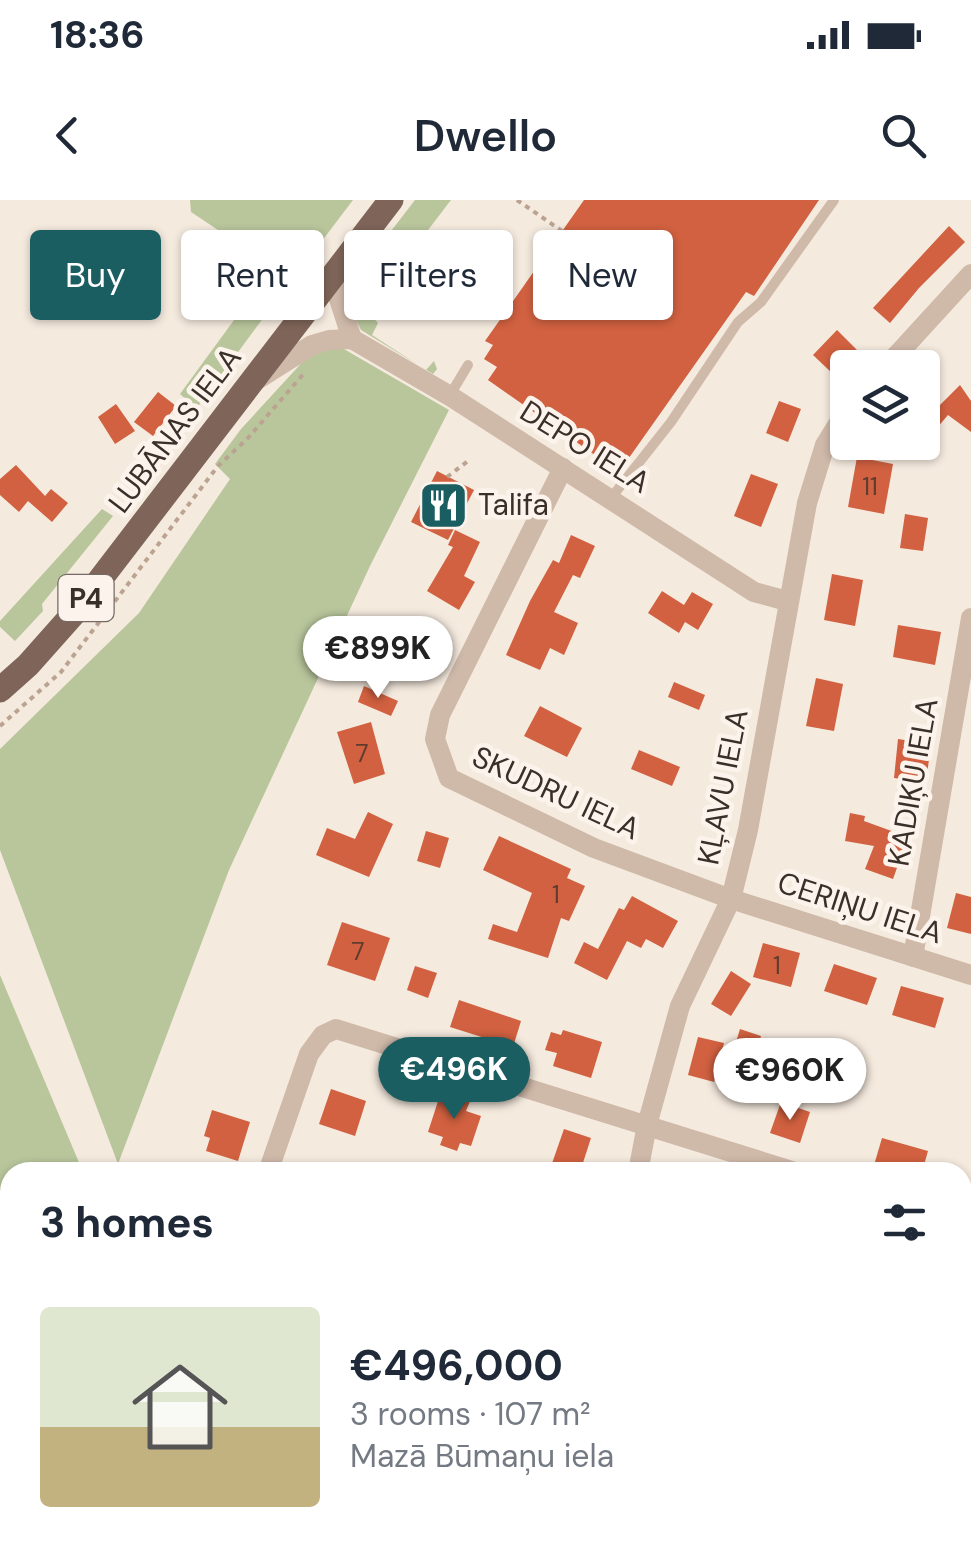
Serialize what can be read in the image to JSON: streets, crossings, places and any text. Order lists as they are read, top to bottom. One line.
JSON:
{"streets":{"main road":["LUBĀNAS IELA","P4"],"street":["DEPO IELA","KADIĶU IELA","KĻAVU IELA","SKUDRU IELA","CERIŅU IELA"]},"crossings":[["DEPO IELA","KĻAVU IELA"],["DEPO IELA","SKUDRU IELA"],["KADIĶU IELA","CERIŅU IELA"],["KĻAVU IELA","SKUDRU IELA"],["KĻAVU IELA","CERIŅU IELA"],["SKUDRU IELA","CERIŅU IELA"]],"places":{"restaurant":["Talifa"]},"house_numbers":["11","7","1","7","1"],"page":{"status":"18:36","header":"Dwello","chip":["Buy","Rent","Filters","New"],"price":["€899K","€496K","€960K"],"heading":"3 homes","list":[{"name":"€496,000","note":"3 rooms · 107 m² · Mazā Būmaņu iela"}]}}
